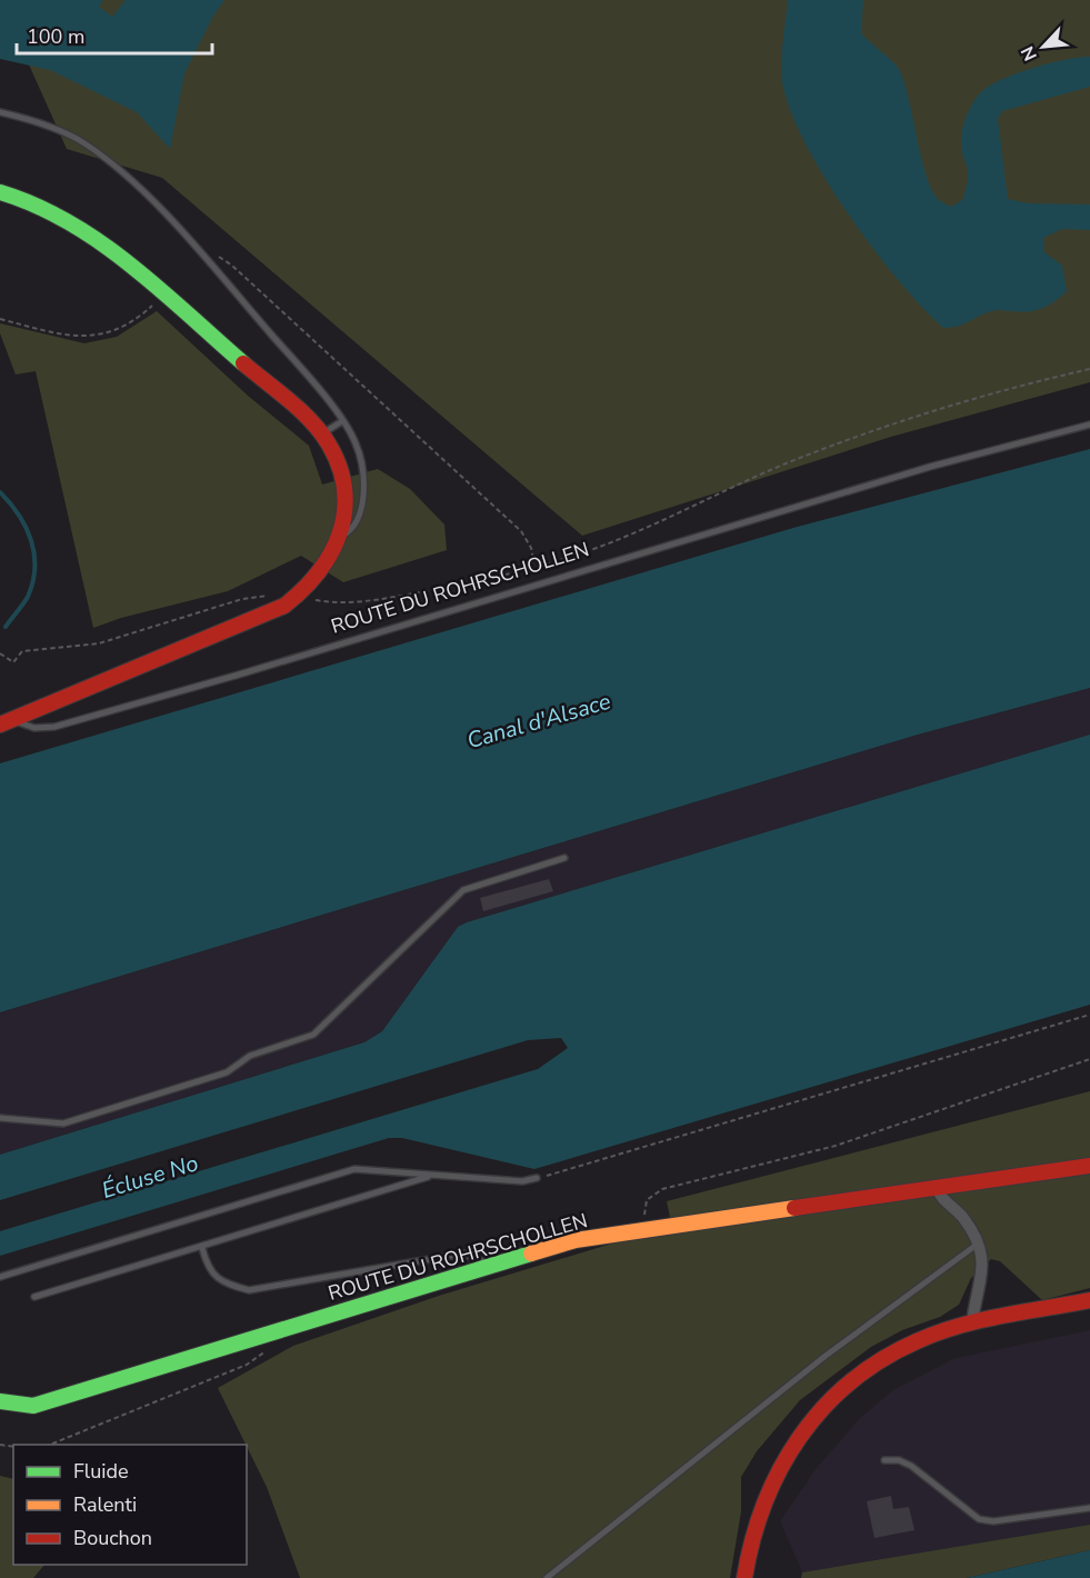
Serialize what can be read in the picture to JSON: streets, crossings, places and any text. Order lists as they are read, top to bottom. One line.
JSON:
{"streets":{"street":["ROUTE DU ROHRSCHOLLEN"]},"water":["Canal d'Alsace","Écluse No"],"legend":["Fluide","Ralenti","Bouchon"],"scale_bar":"100 m","north":"bottom left"}
